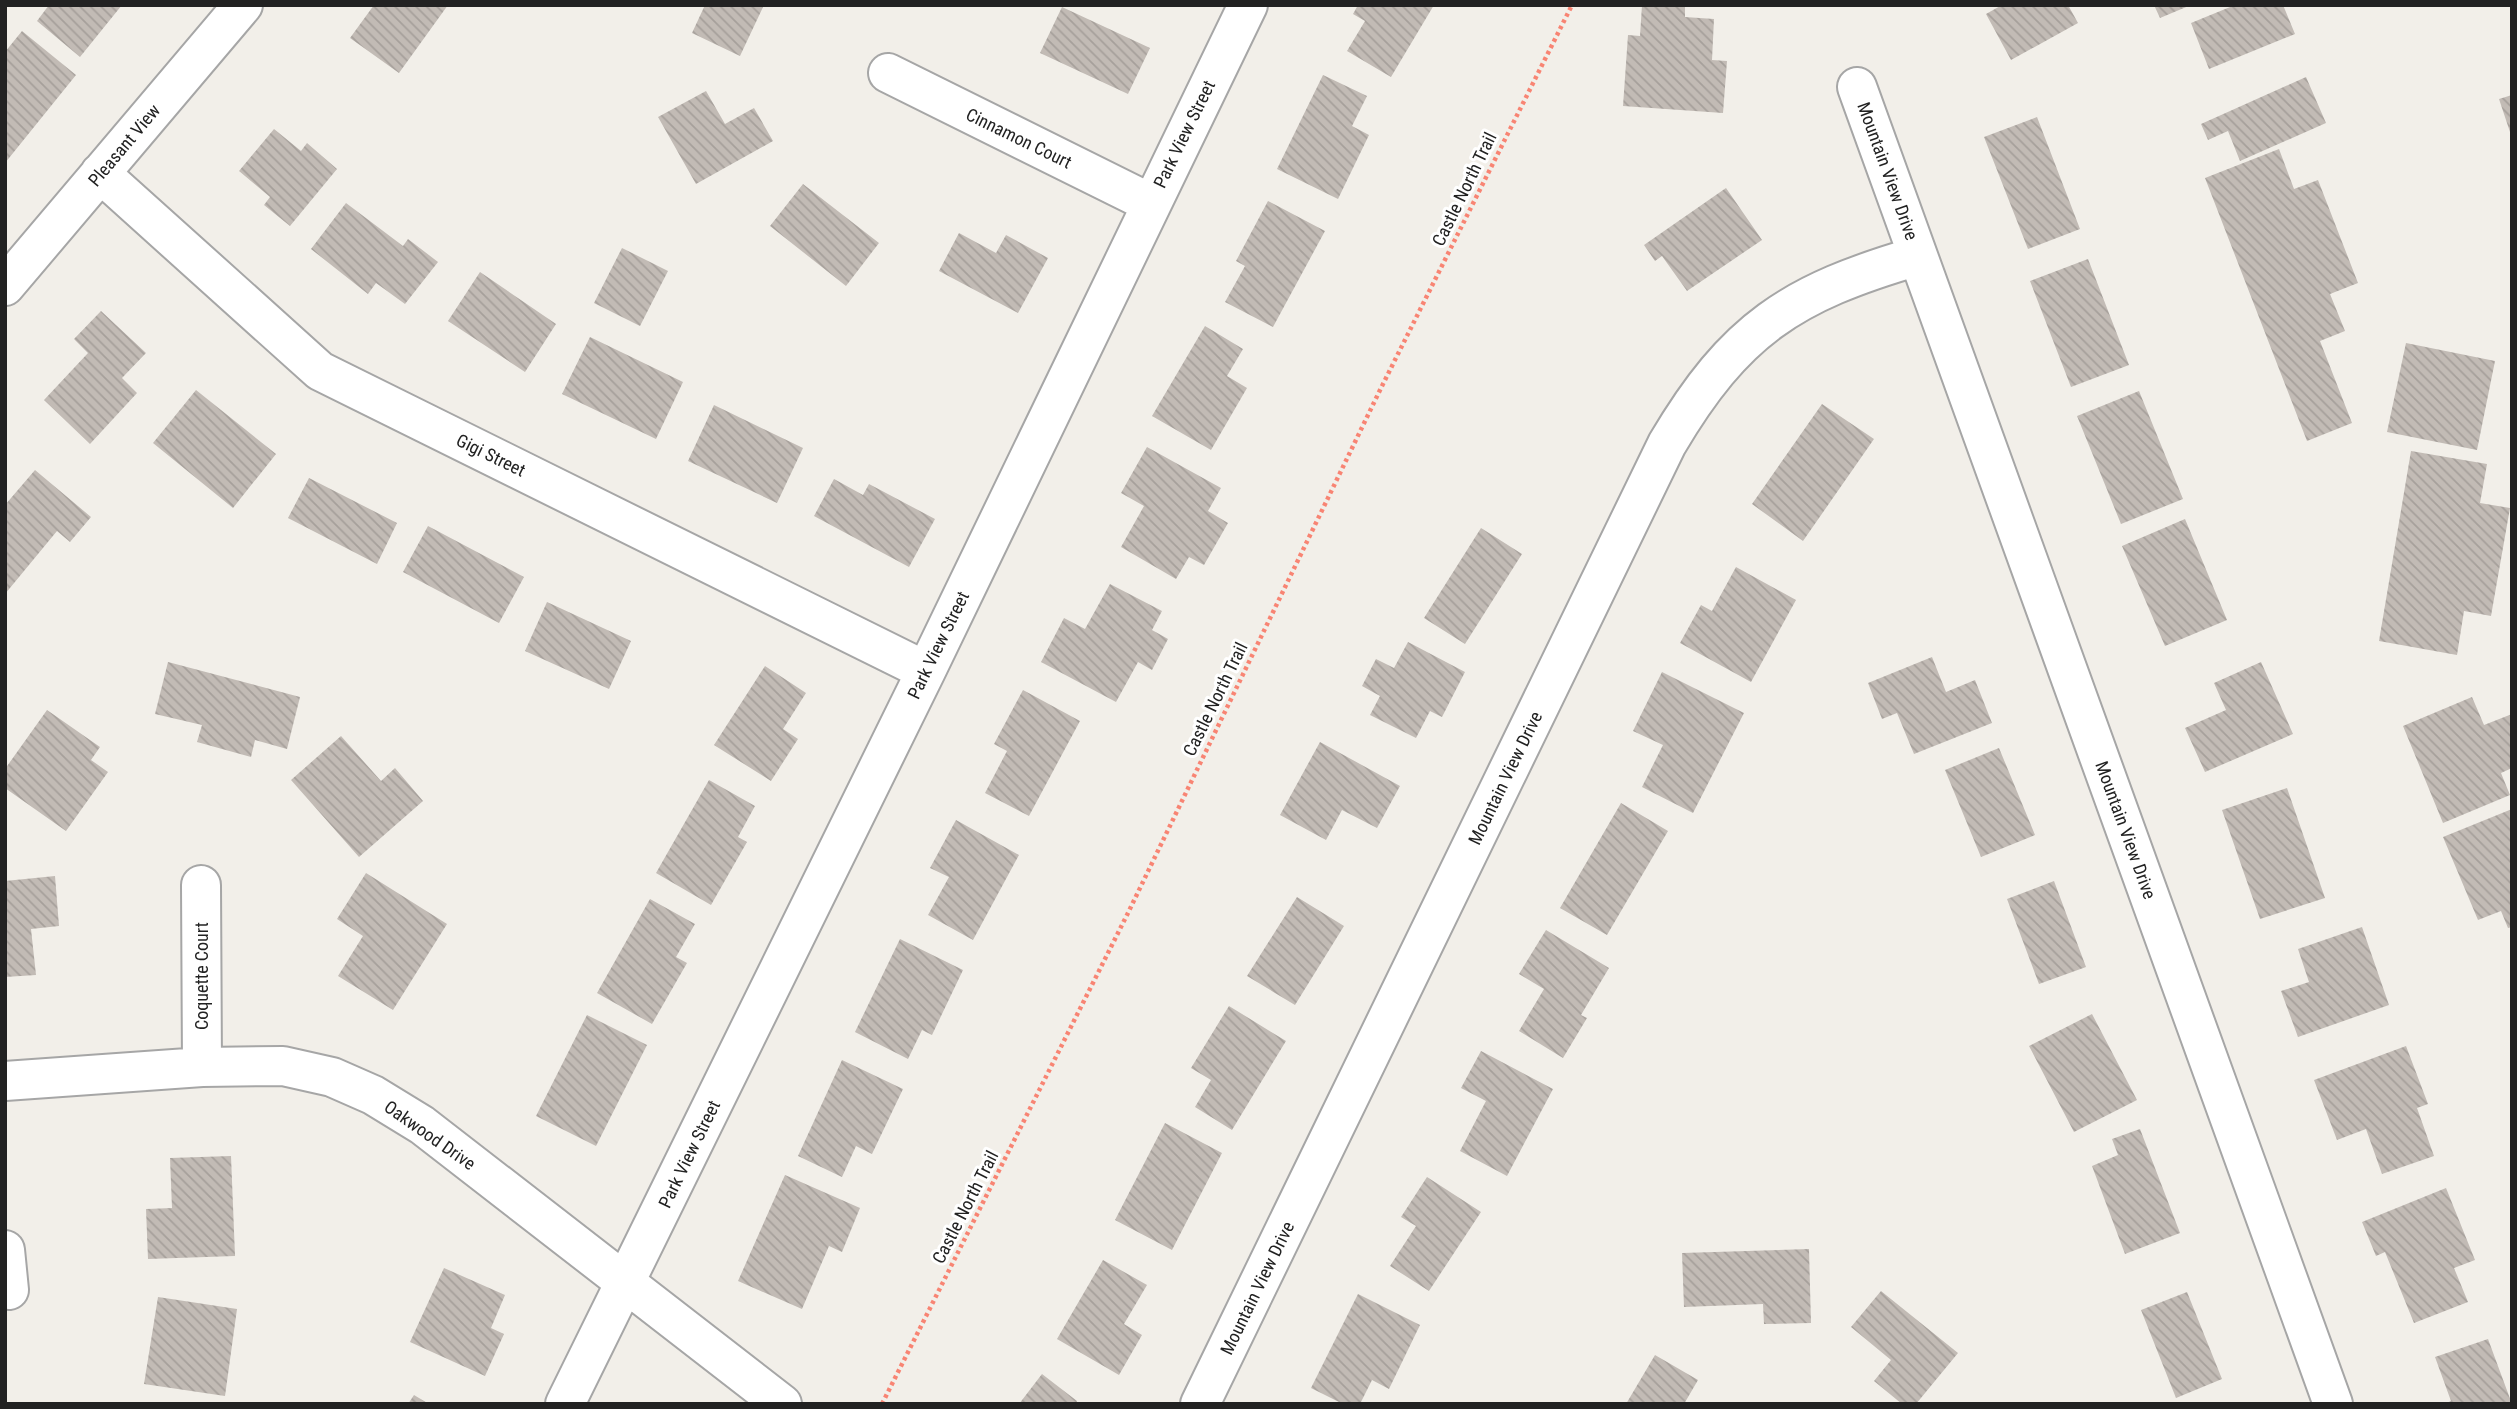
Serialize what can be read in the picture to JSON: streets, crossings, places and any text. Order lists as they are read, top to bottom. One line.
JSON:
{"streets":{"street":["Park View Street","Cinnamon Court","Pleasant View","Mountain View Drive","Gigi Street","Coquette Court","Oakwood Drive"],"path":["Castle North Trail"]},"crossings":[["Park View Street","Cinnamon Court"],["Park View Street","Gigi Street"],["Park View Street","Oakwood Drive"],["Pleasant View","Gigi Street"],["Coquette Court","Oakwood Drive"]]}
